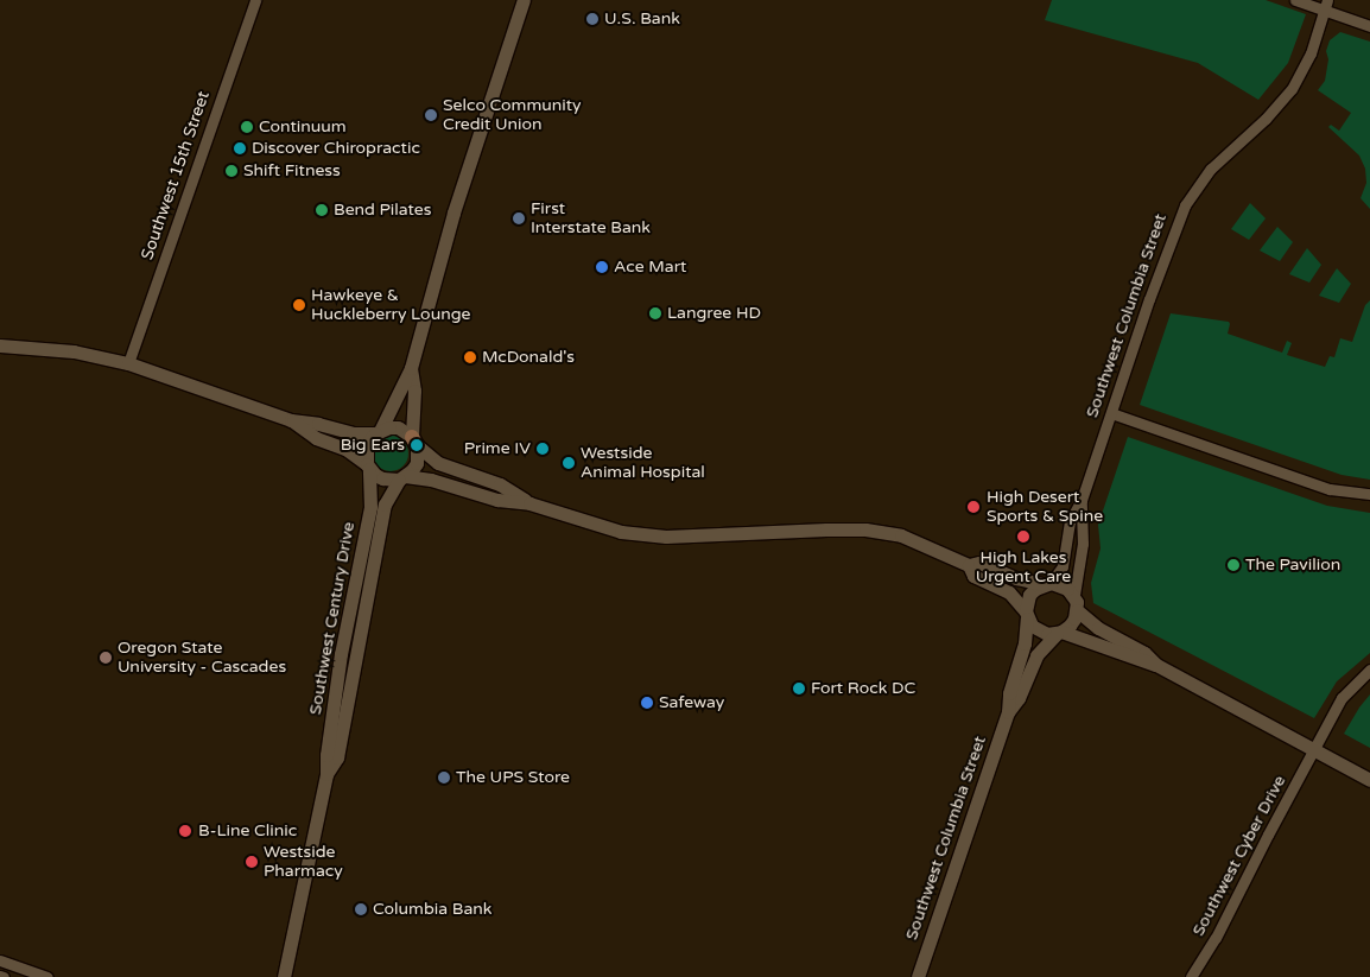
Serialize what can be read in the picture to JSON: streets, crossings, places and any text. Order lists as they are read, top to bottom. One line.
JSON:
{"streets":{"street":["Southwest 15th Street","Southwest Columbia Street","Southwest Century Drive","Southwest Cyber Drive"]},"places":["U.S. Bank","Selco Community Credit Union","Continuum","Discover Chiropractic","Shift Fitness","Bend Pilates","First Interstate Bank","Ace Mart","Hawkeye & Huckleberry Lounge","Langree HD","McDonald's","Big Ears","Prime IV","Westside Animal Hospital","High Desert Sports & Spine","High Lakes Urgent Care","The Pavilion","Oregon State University - Cascades","Fort Rock DC","Safeway","The UPS Store","B-Line Clinic","Westside Pharmacy","Columbia Bank"]}
